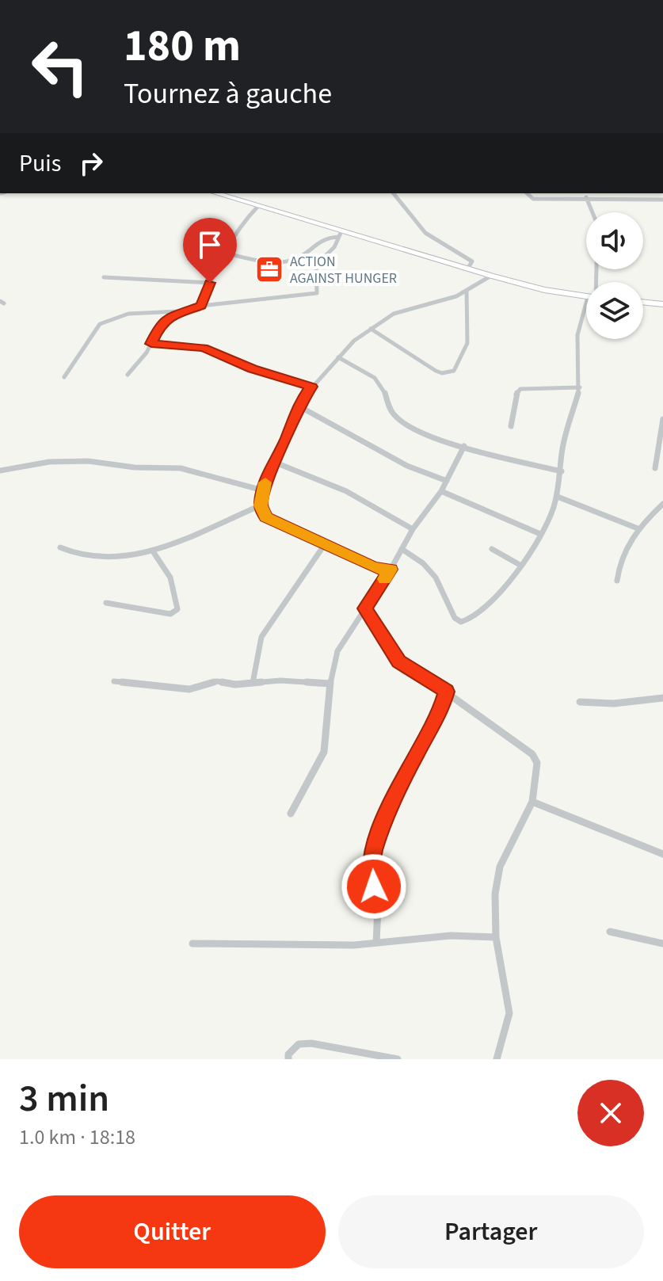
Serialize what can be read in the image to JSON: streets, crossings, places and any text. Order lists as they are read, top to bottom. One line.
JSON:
{"places":{"office":["ACTION AGAINST HUNGER"]},"page":{"turn":["180 m","Tournez à gauche"],"then":"Puis","heading":["3 min","1.0 km · 18:18"],"buttons":["Quitter","Partager"]}}
